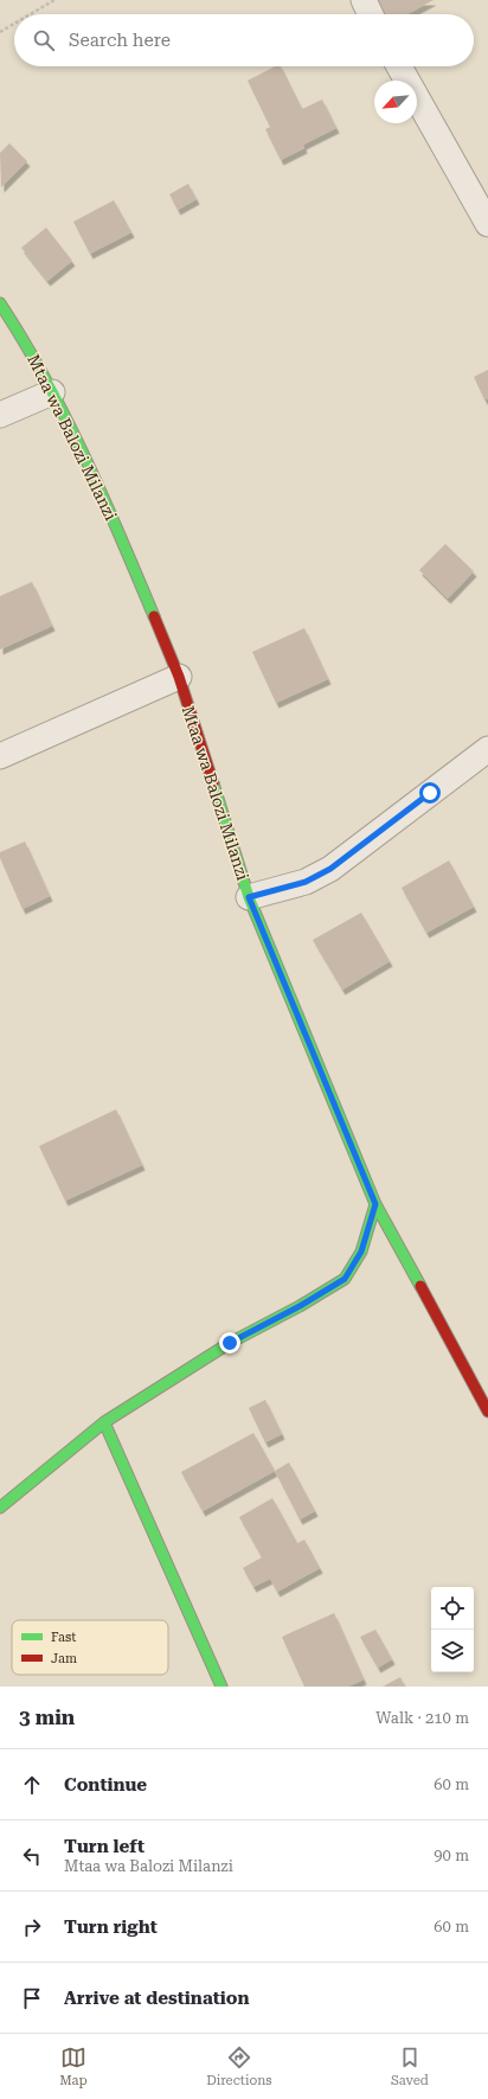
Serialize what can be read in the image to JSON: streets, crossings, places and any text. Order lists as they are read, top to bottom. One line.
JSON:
{"streets":{"street":["Mtaa wa Balozi Milanzi"]},"legend":["Fast","Jam"],"north":"bottom left","page":{"search":"Search here","heading":["3 min","Walk · 210 m"],"list":[["Continue","60 m"],["Turn left","Mtaa wa Balozi Milanzi","90 m"],["Turn right","60 m"],"Arrive at destination"],"nav":["Map","Directions","Saved"]}}
